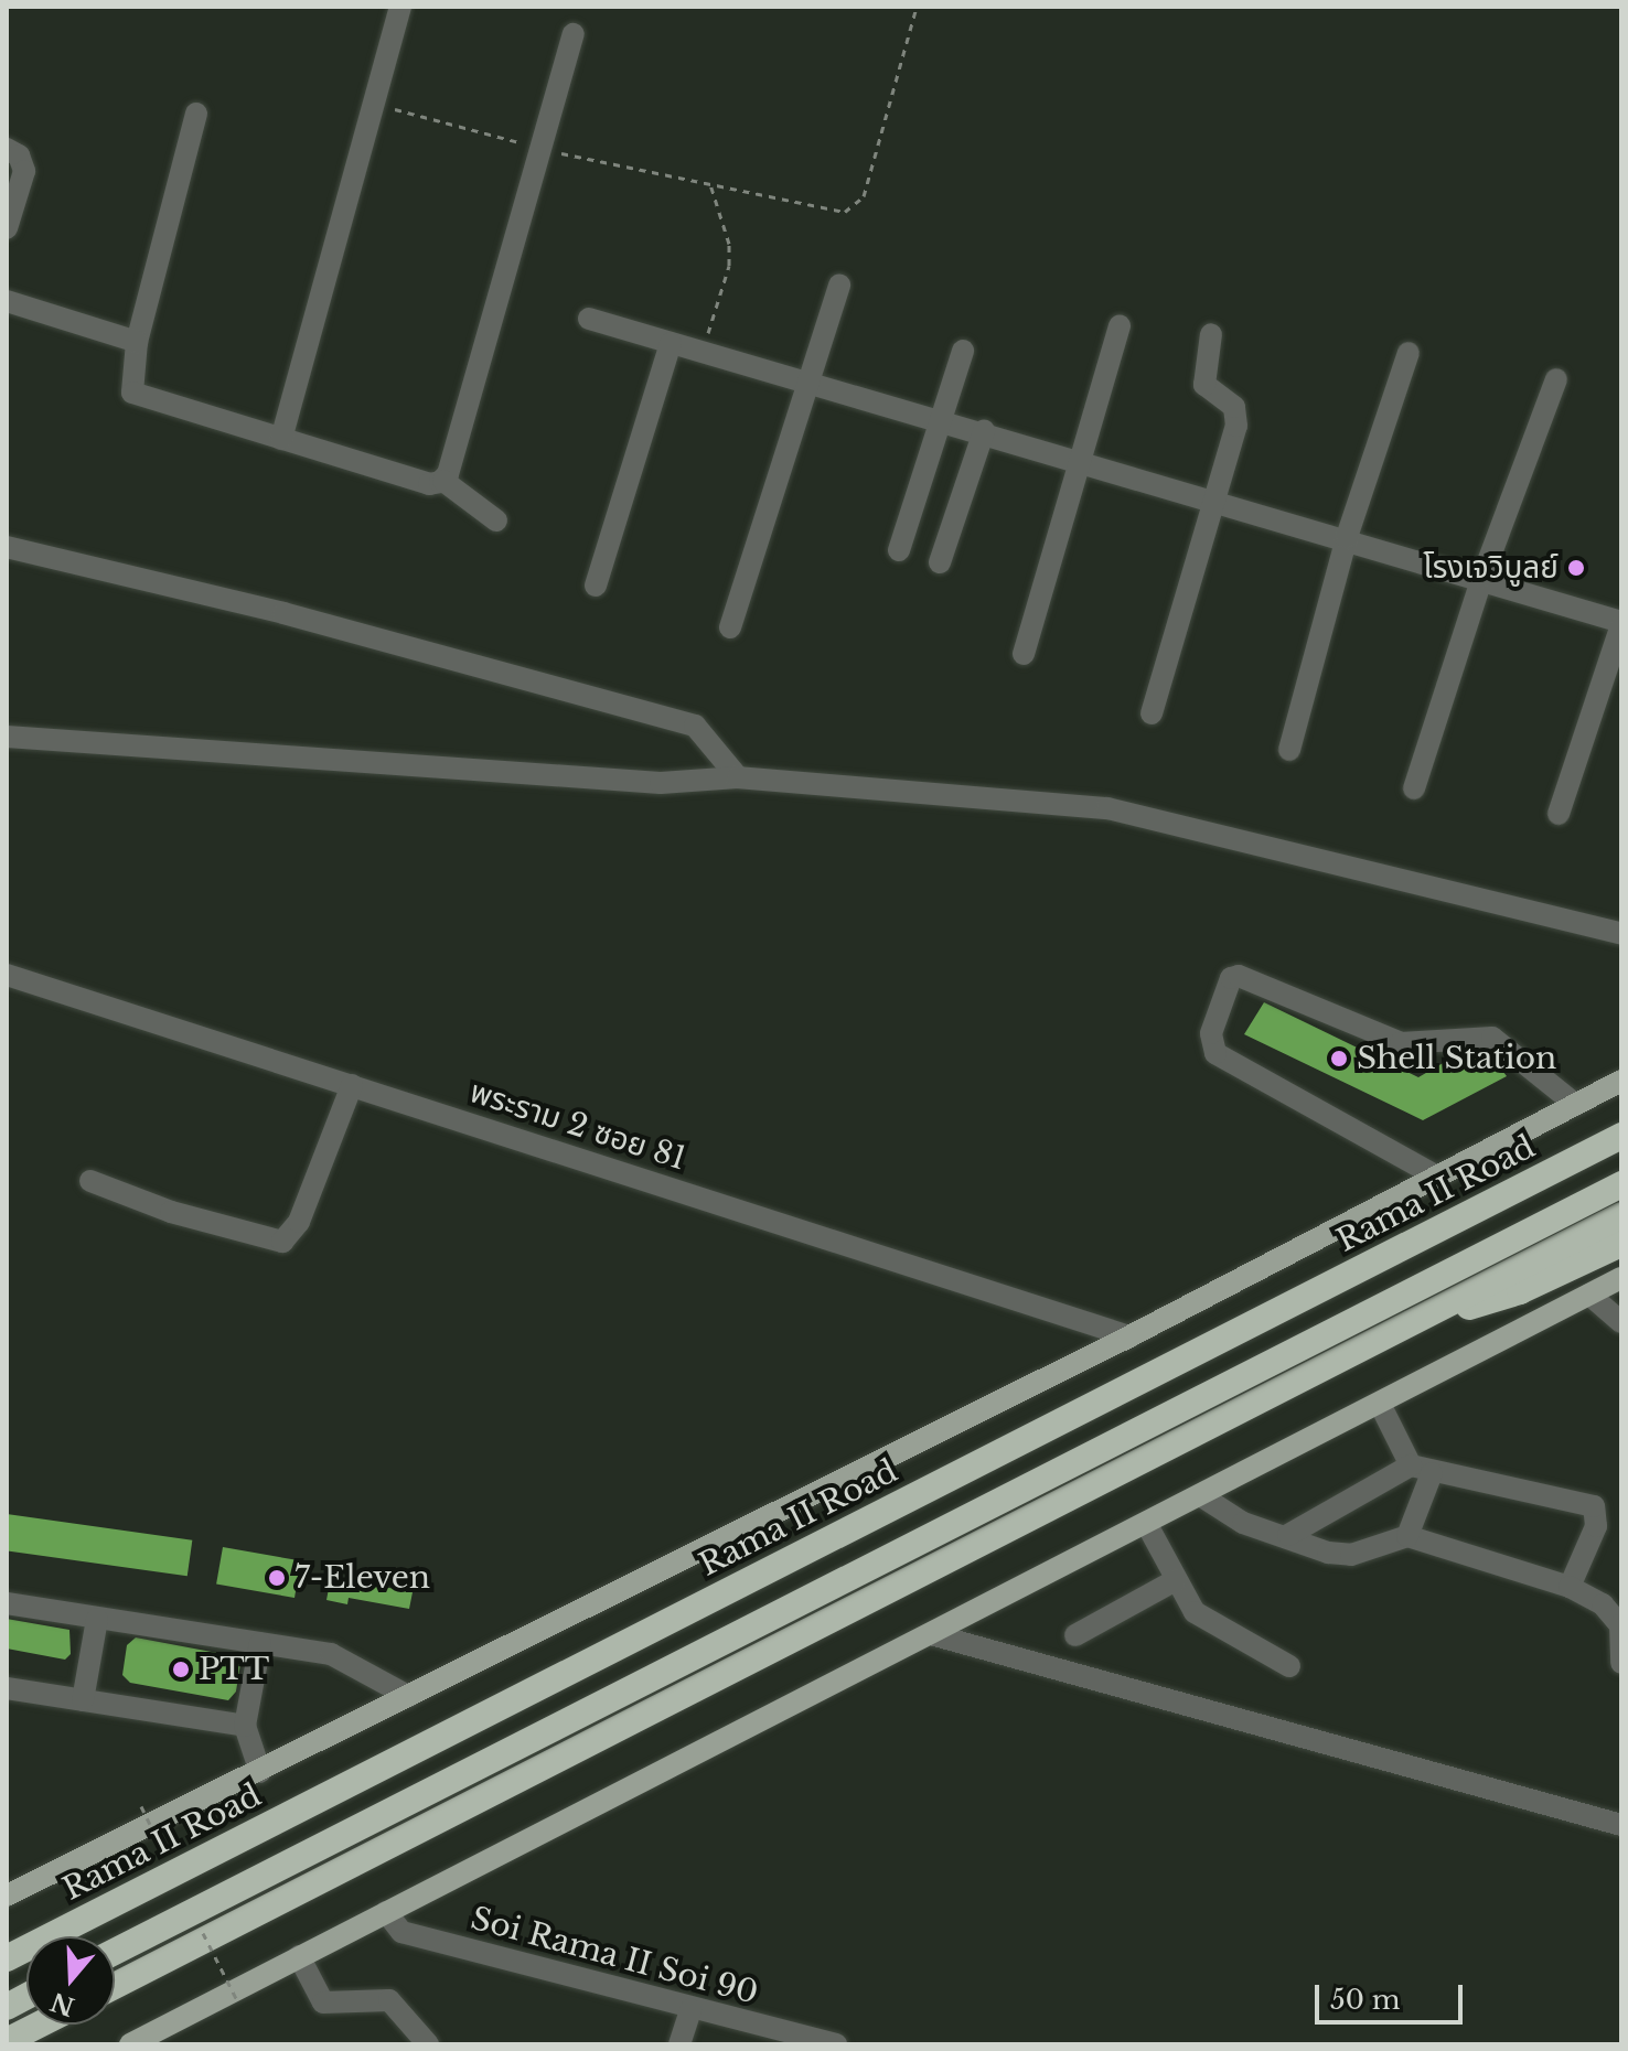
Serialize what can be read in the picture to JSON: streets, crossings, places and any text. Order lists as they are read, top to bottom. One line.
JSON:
{"streets":{"main road":["Rama II Road"],"street":["พระราม 2 ซอย 81","Soi Rama II Soi 90"]},"crossings":[["พระราม 2 ซอย 81","Rama II Road"]],"places":["โรงเจวิบูลย์","Shell Station","7-Eleven","PTT"],"scale_bar":"50 m","north":"bottom"}
